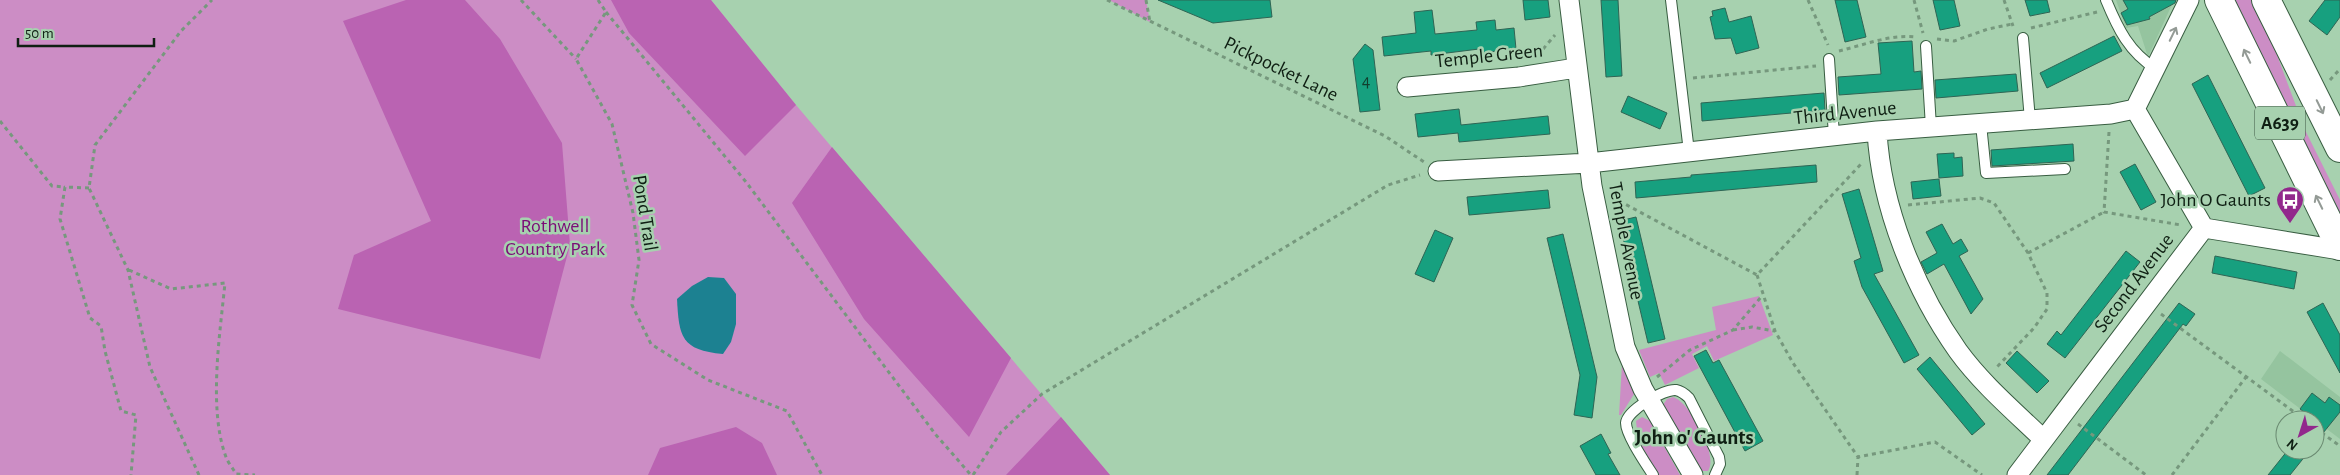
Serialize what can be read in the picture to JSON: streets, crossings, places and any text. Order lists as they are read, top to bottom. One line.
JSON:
{"streets":{"main road":["A639"],"street":["Temple Green","Third Avenue","Temple Avenue","Second Avenue"],"path":["Pickpocket Lane","Pond Trail"]},"crossings":[["Temple Green","Temple Avenue"],["Pickpocket Lane","Third Avenue"],["Third Avenue","Temple Avenue"],["A639","Second Avenue"]],"districts":["John o' Gaunts"],"parks":["Rothwell Country Park"],"places":{"bus stop":["John O Gaunts"]},"house_numbers":["4"],"scale_bar":"50 m","north":"bottom left"}
